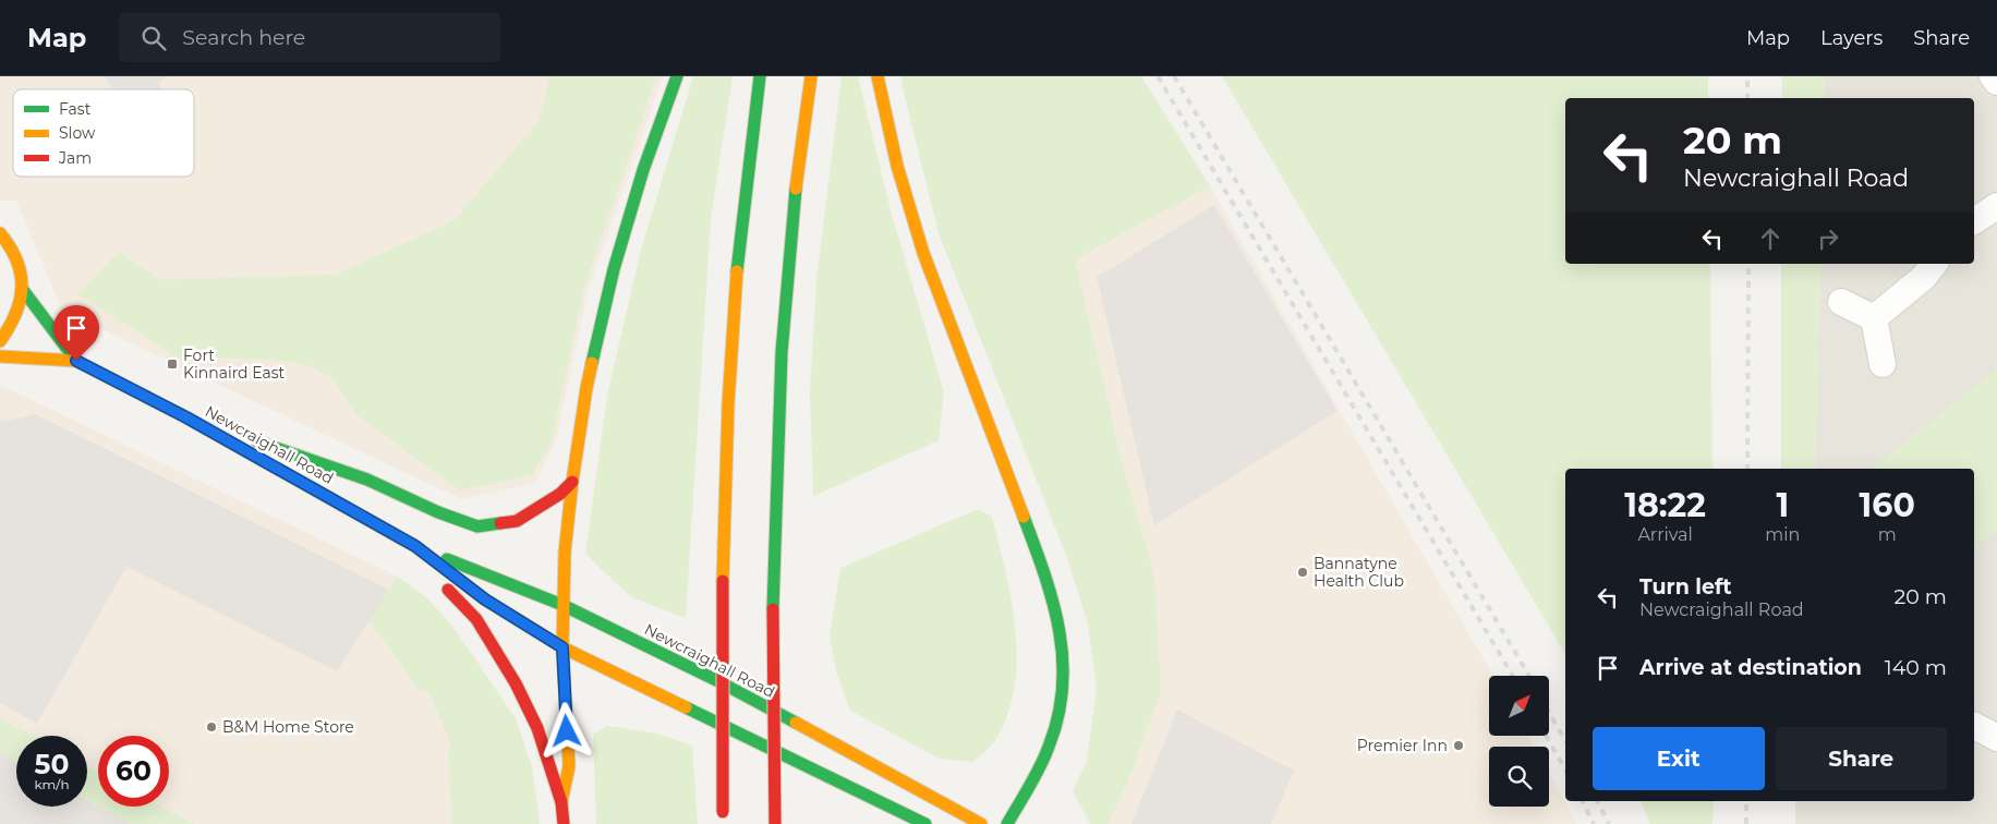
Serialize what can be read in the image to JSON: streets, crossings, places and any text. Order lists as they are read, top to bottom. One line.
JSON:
{"streets":{"main road":["Newcraighall Road"]},"places":{"transit":["Fort Kinnaird East"],"other":["Bannatyne Health Club","B&M Home Store","Premier Inn"]},"legend":["Fast","Slow","Jam"],"north":"top right","page":{"header":"Map","search":"Search here","nav":["Map","Layers","Share"],"turn":["20 m","Newcraighall Road"],"eta":["18:22","Arrival","1","min","160","m"],"list":[{"name":"Turn left","note":"Newcraighall Road","value":"20 m"},{"name":"Arrive at destination","value":"140 m"}],"buttons":["Exit","Share"],"speed":"50 km/h","limit":"60"}}
